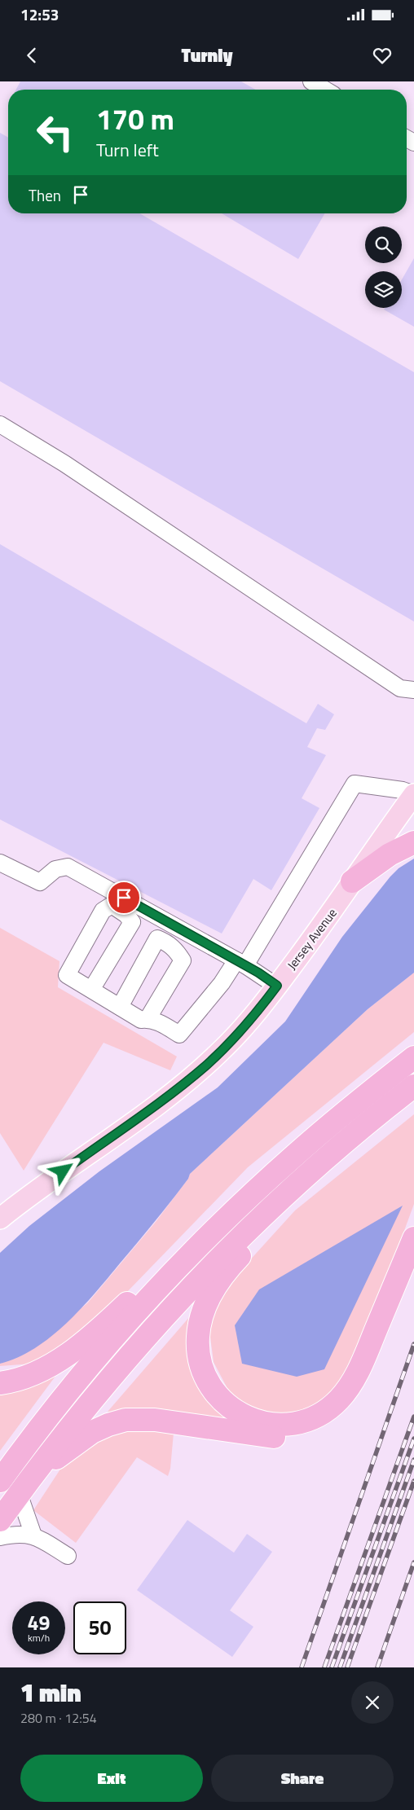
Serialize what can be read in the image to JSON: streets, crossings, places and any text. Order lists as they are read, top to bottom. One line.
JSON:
{"streets":{"main road":["Jersey Avenue"]},"page":{"status":"12:53","header":"Turnly","turn":["170 m","Turn left"],"then":"Then","speed":"49 km/h","limit":"50","heading":["1 min","280 m · 12:54"],"buttons":["Exit","Share"]}}
